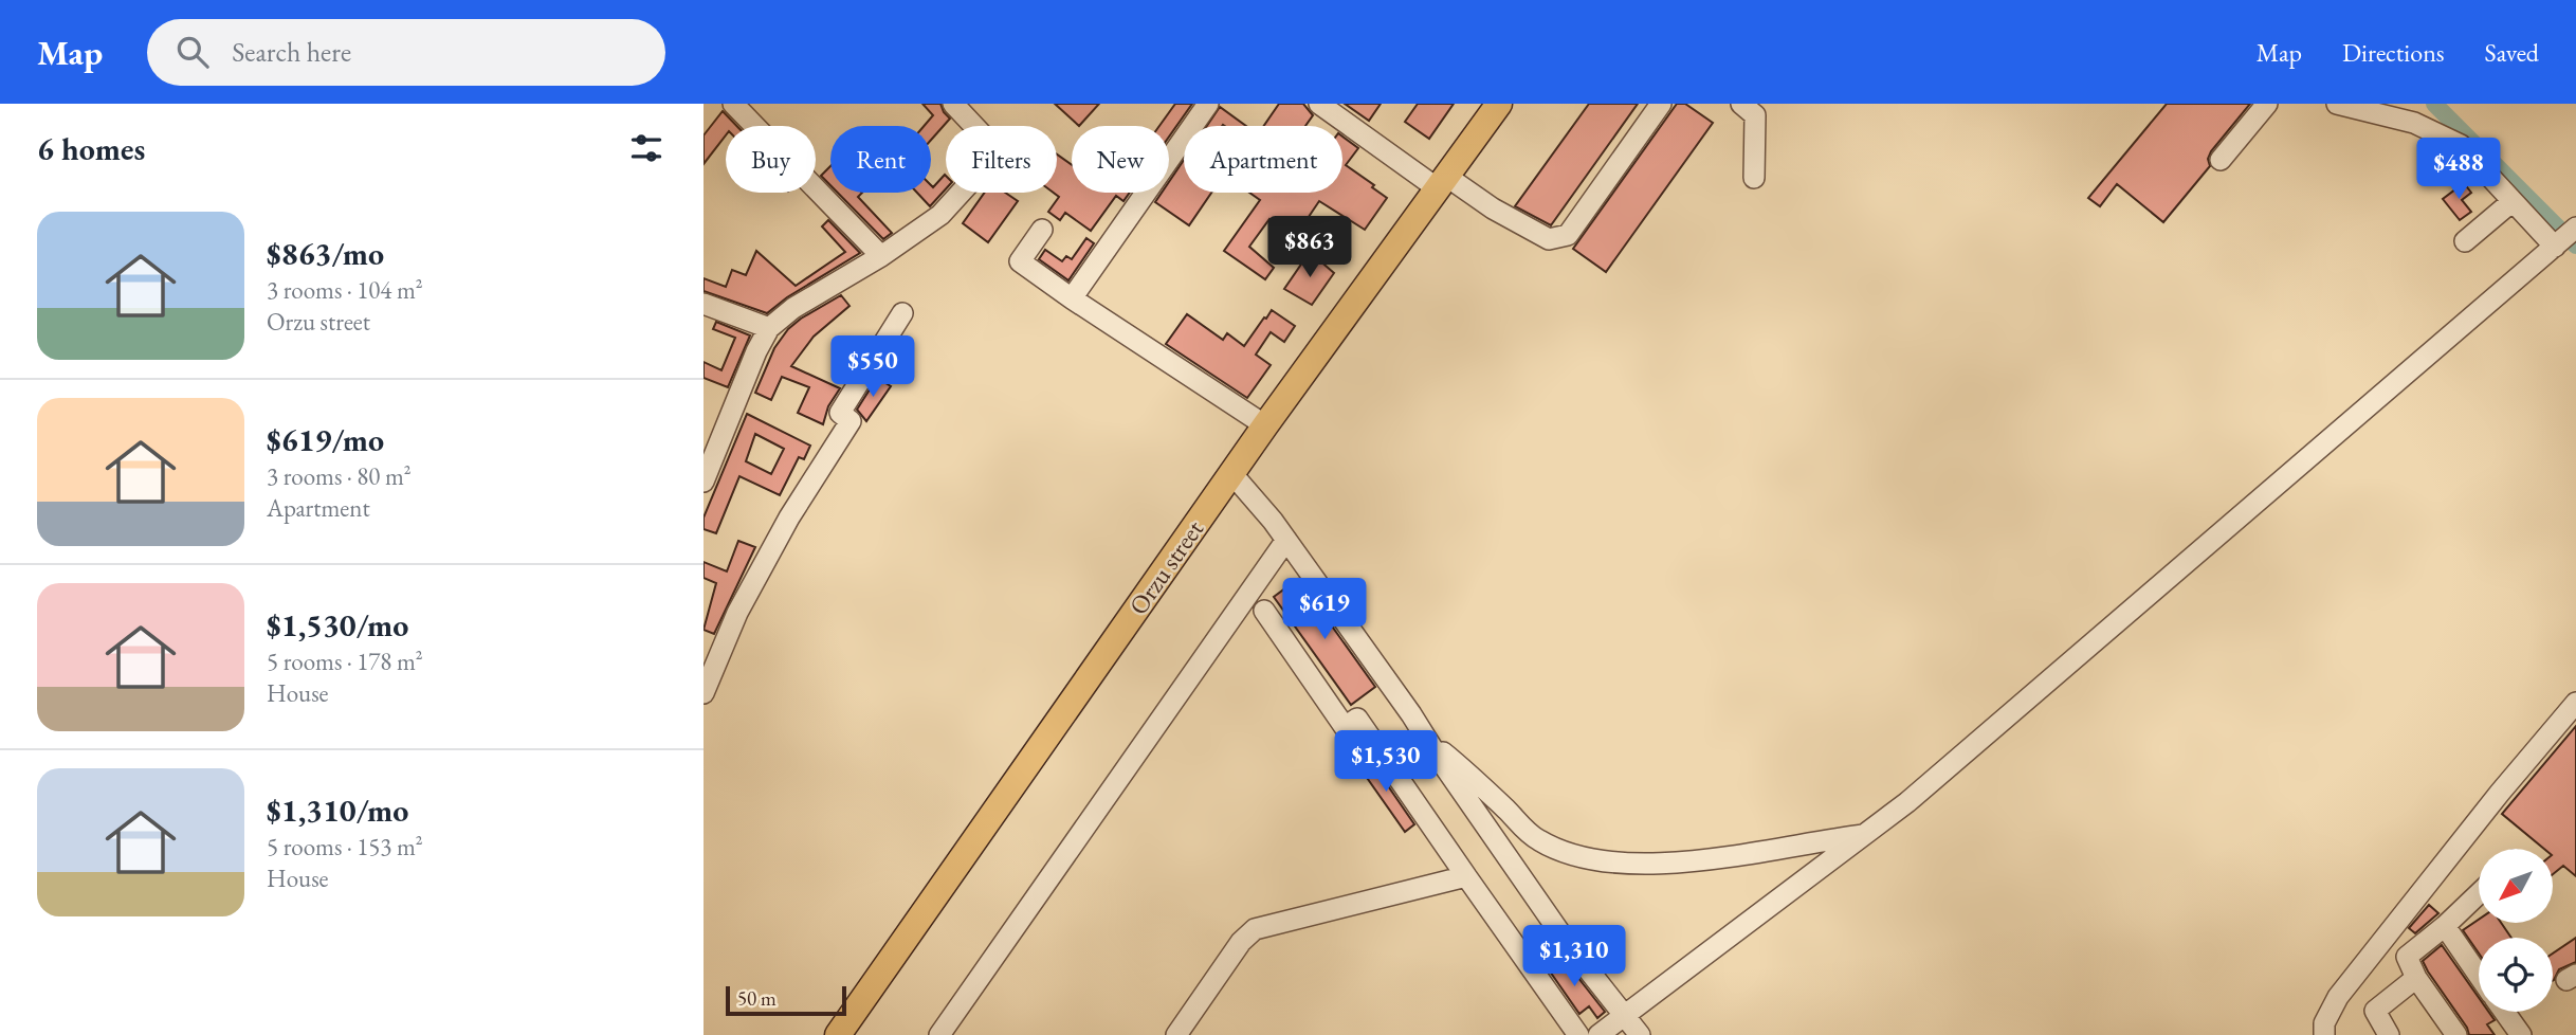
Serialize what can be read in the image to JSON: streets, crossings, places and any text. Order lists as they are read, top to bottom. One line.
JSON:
{"streets":{"main road":["Orzu street"]},"scale_bar":"50 m","north":"bottom left","page":{"header":"Map","search":"Search here","nav":["Map","Directions","Saved"],"heading":"6 homes","chip":["Buy","Rent","Filters","New","Apartment"],"price":["$488","$863","$550","$619","$1,530","$1,310"],"list":[{"name":"$863/mo","note":"3 rooms · 104 m² · Orzu street"},{"name":"$619/mo","note":"3 rooms · 80 m² · Apartment"},{"name":"$1,530/mo","note":"5 rooms · 178 m² · House"},{"name":"$1,310/mo","note":"5 rooms · 153 m² · House"}],"scale":"50 m"}}
